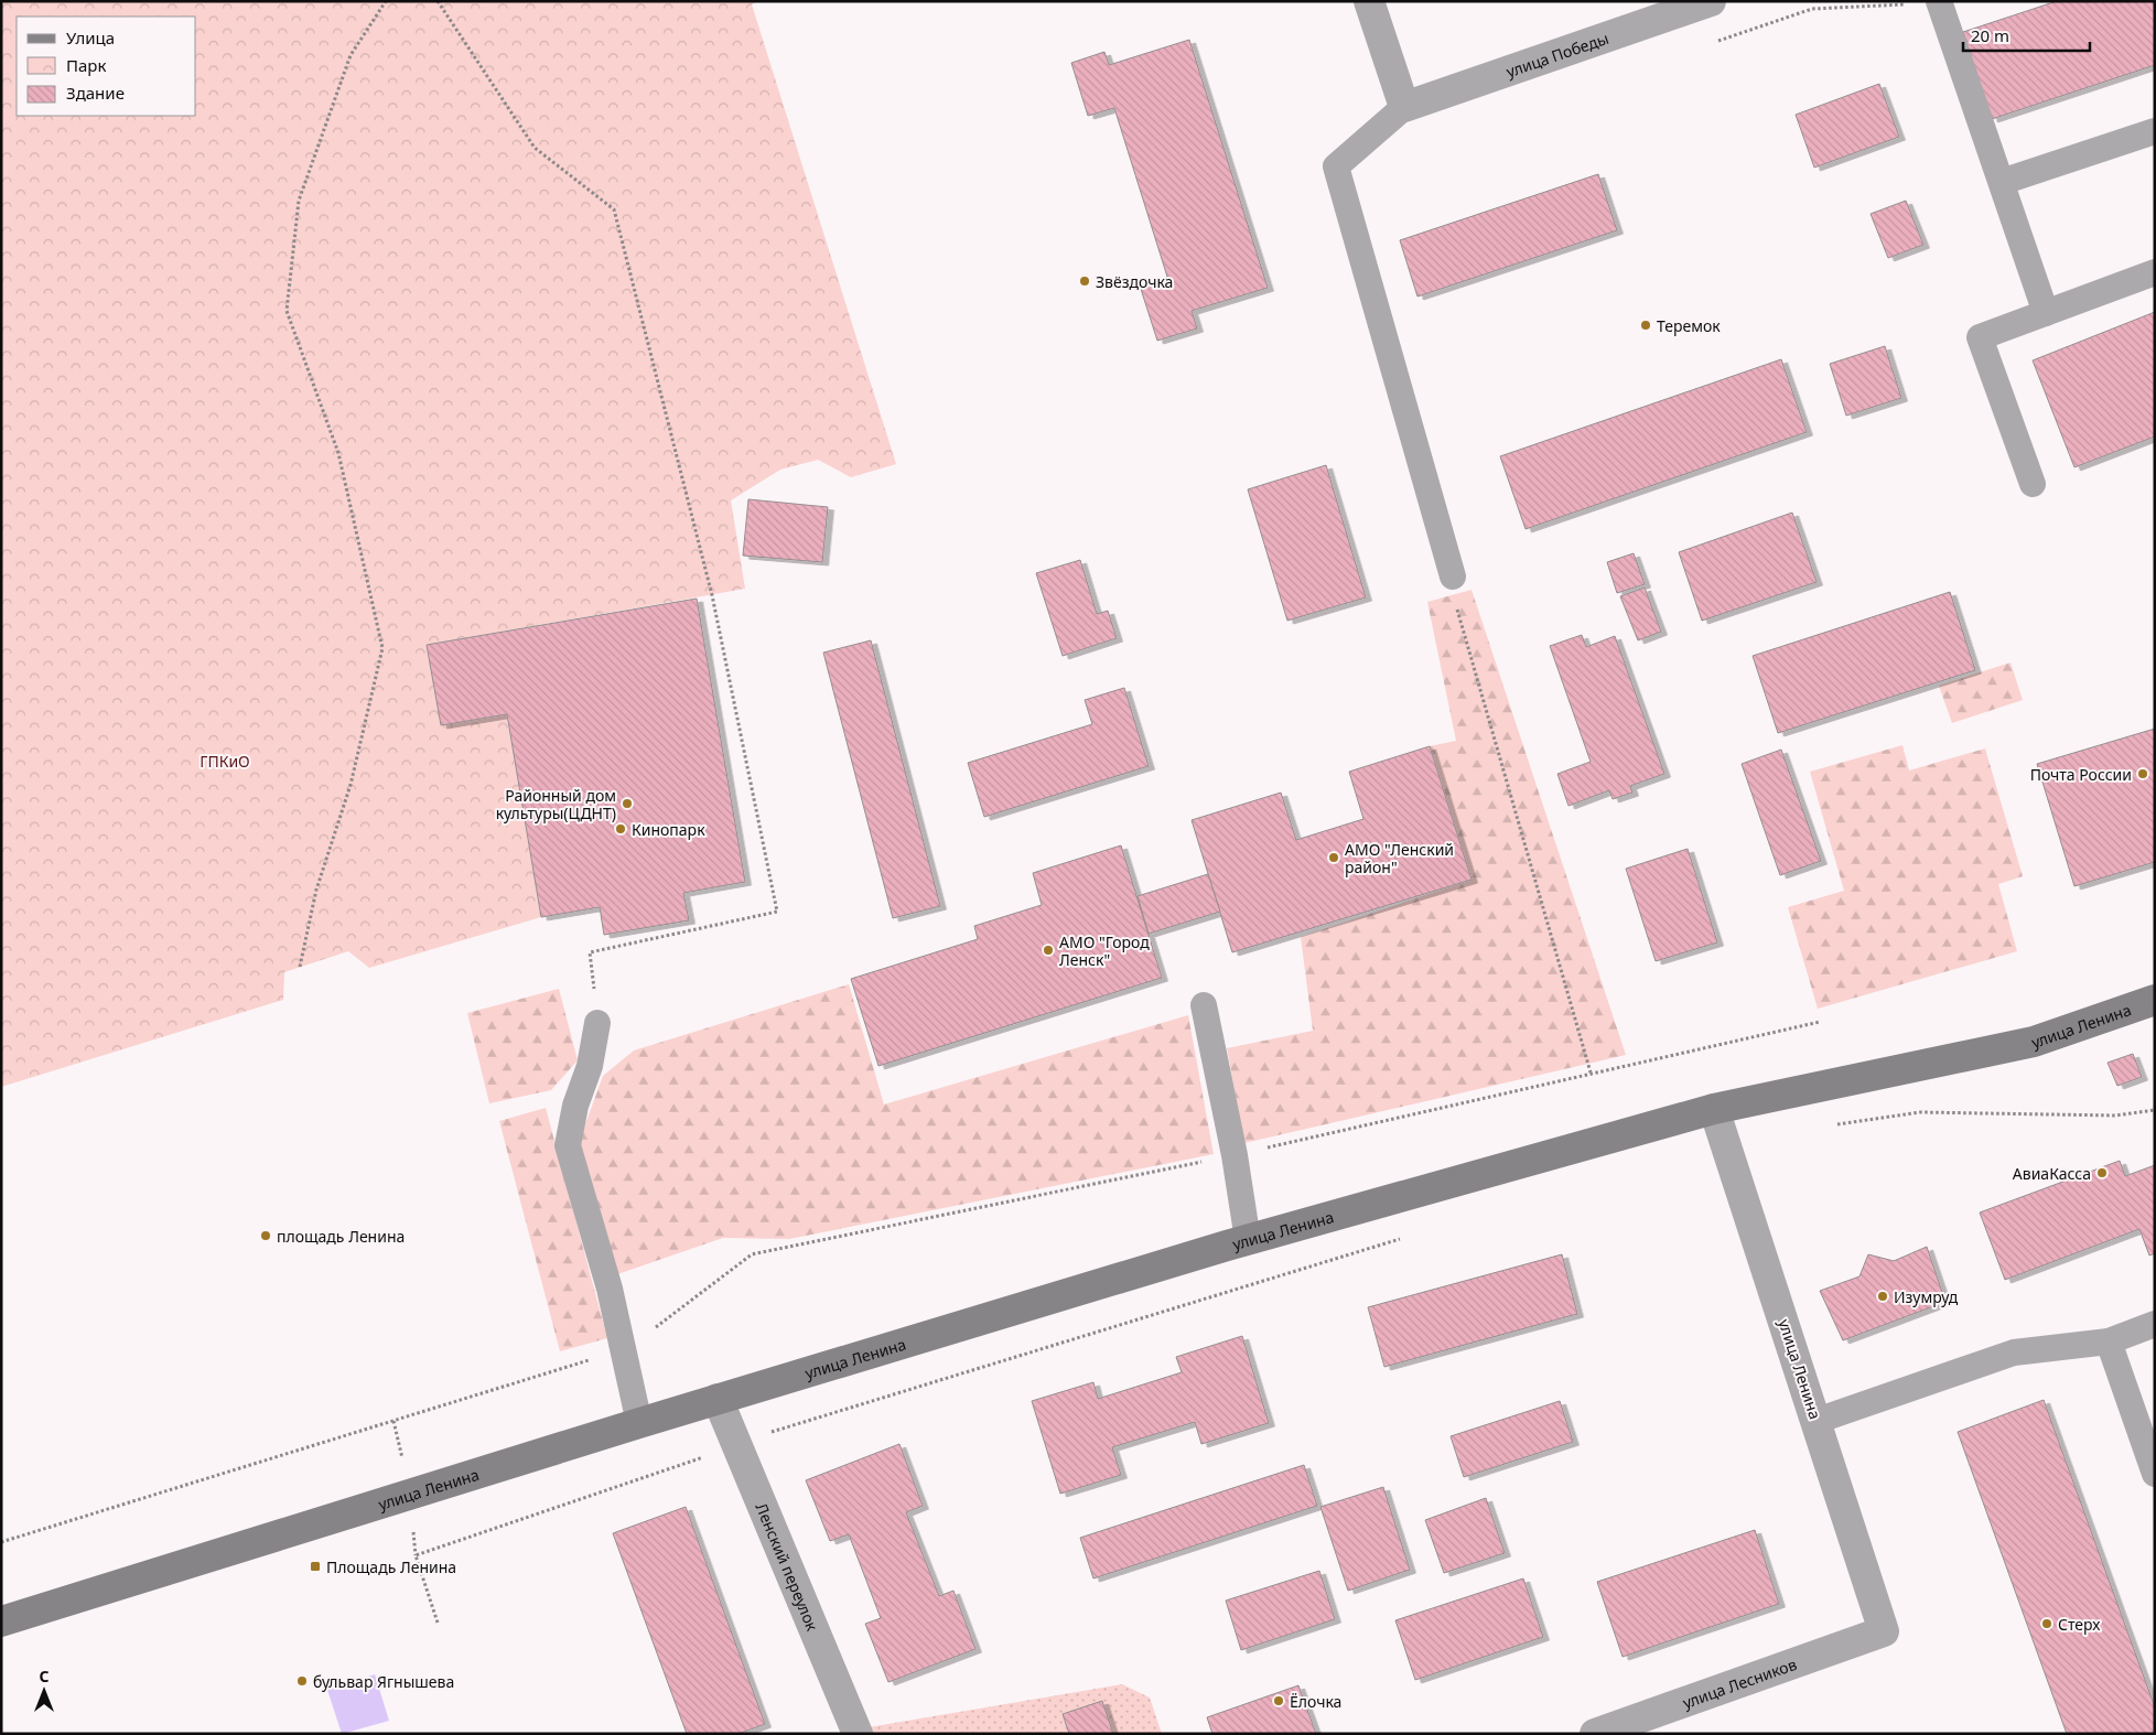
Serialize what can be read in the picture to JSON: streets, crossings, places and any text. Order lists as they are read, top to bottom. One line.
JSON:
{"streets":{"main road":["улица Ленина"],"street":["улица Победы","Ленский переулок","улица Лесников"]},"crossings":[["улица Ленина","Ленский переулок"],["улица Ленина","улица Лесников"]],"parks":["ГПКиО"],"places":{"other":["Звёздочка","Теремок","Почта России","Районный дом культуры(ЦДНТ)","Кинопарк","АМО \"Ленский район\"","АМО \"Город Ленск\"","АвиаКасса","площадь Ленина","Изумруд","Стерх","бульвар Ягнышева","Ёлочка"],"transit":["Площадь Ленина"]},"legend":["Улица","Парк","Здание"],"scale_bar":"20 m","north":"top"}
